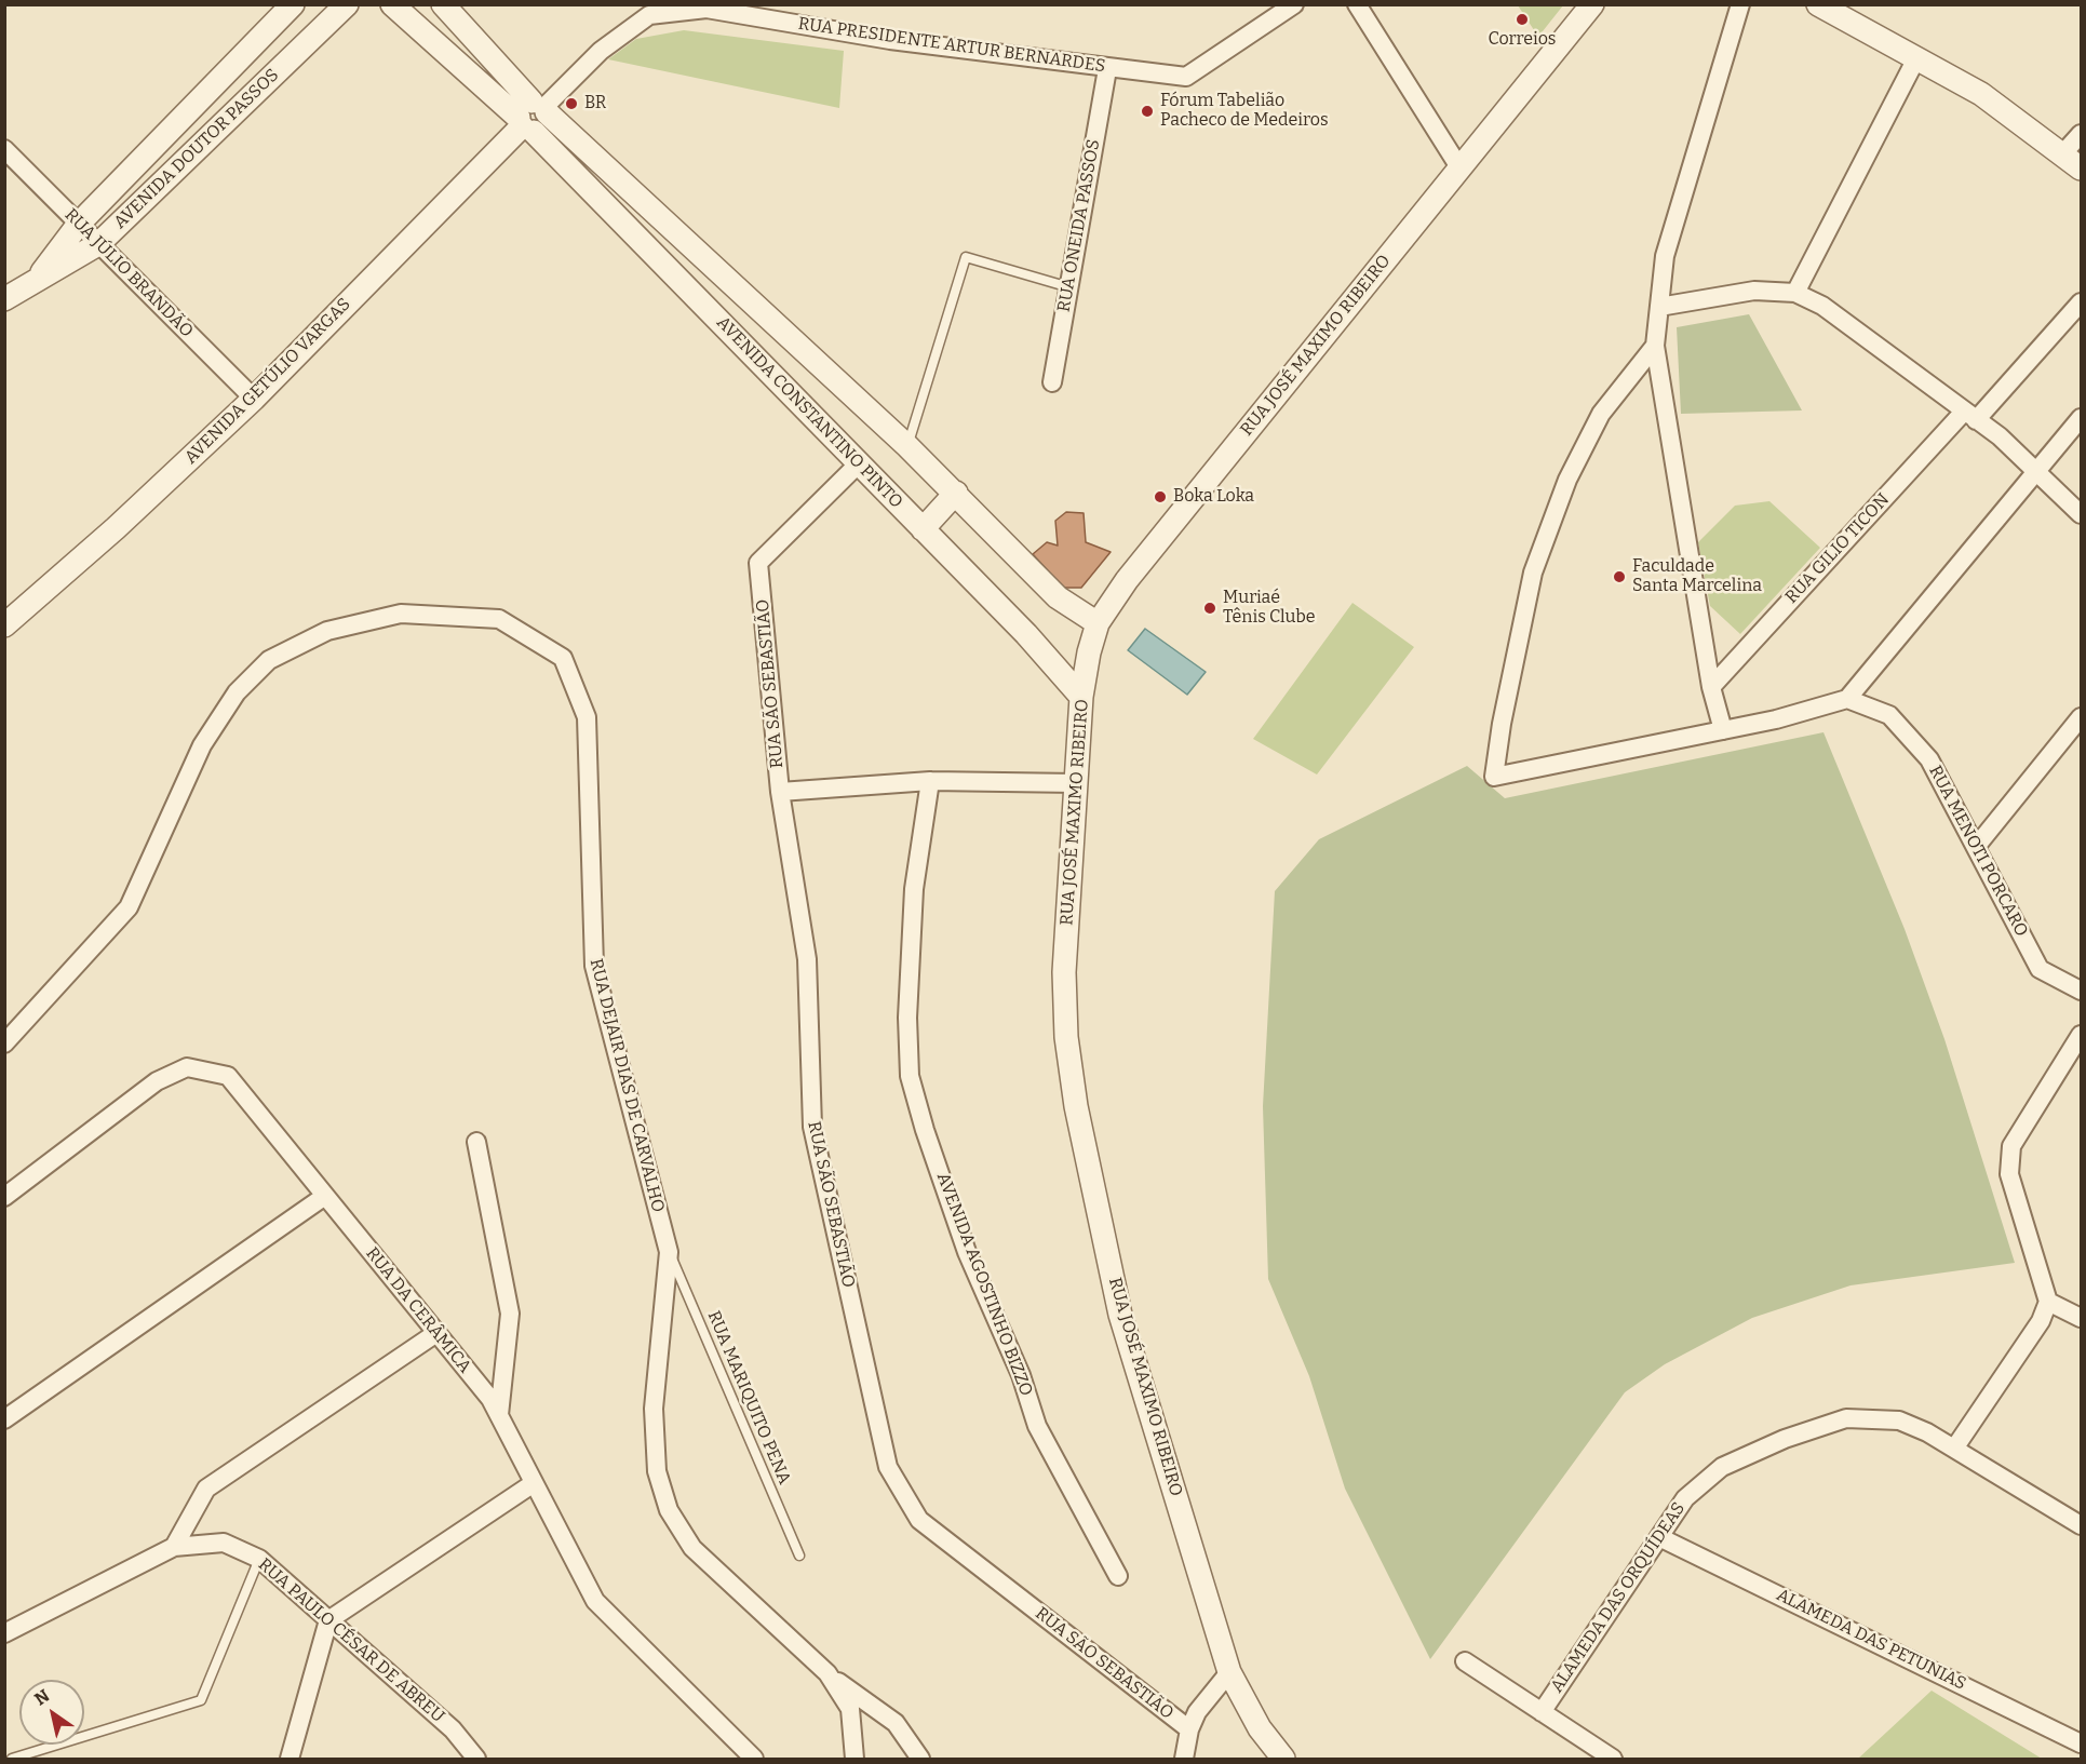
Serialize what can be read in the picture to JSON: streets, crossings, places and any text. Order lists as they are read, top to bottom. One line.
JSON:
{"streets":{"street":["RUA PRESIDENTE ARTUR BERNARDES","AVENIDA DOUTOR PASSOS","RUA ONEIDA PASSOS","RUA JÚLIO BRANDÃO","RUA JOSÉ MAXIMO RIBEIRO","AVENIDA GETÚLIO VARGAS","AVENIDA CONSTANTINO PINTO","RUA GILIO TICON","RUA SÃO SEBASTIÃO","RUA MENOTI PORCARO","RUA DEJAIR DIAS DE CARVALHO","AVENIDA AGOSTINHO BIZZO","RUA DA CERÂMICA","ALAMEDA DAS ORQUÍDEAS","ALAMEDA DAS PETUNIAS","RUA PAULO CÉSAR DE ABREU"],"lane":["RUA MARIQUITO PENA"]},"crossings":[["RUA PRESIDENTE ARTUR BERNARDES","RUA ONEIDA PASSOS"],["RUA PRESIDENTE ARTUR BERNARDES","AVENIDA GETÚLIO VARGAS"],["RUA PRESIDENTE ARTUR BERNARDES","AVENIDA CONSTANTINO PINTO"],["AVENIDA DOUTOR PASSOS","RUA JÚLIO BRANDÃO"],["RUA JÚLIO BRANDÃO","AVENIDA GETÚLIO VARGAS"],["RUA JOSÉ MAXIMO RIBEIRO","AVENIDA CONSTANTINO PINTO"],["AVENIDA GETÚLIO VARGAS","AVENIDA CONSTANTINO PINTO"],["AVENIDA CONSTANTINO PINTO","RUA SÃO SEBASTIÃO"],["RUA DEJAIR DIAS DE CARVALHO","RUA MARIQUITO PENA"],["ALAMEDA DAS ORQUÍDEAS","ALAMEDA DAS PETUNIAS"]],"places":["Correios","BR","Fórum Tabelião Pacheco de Medeiros","Boka Loka","Faculdade Santa Marcelina","Muriaé Tênis Clube"],"north":"top left"}
